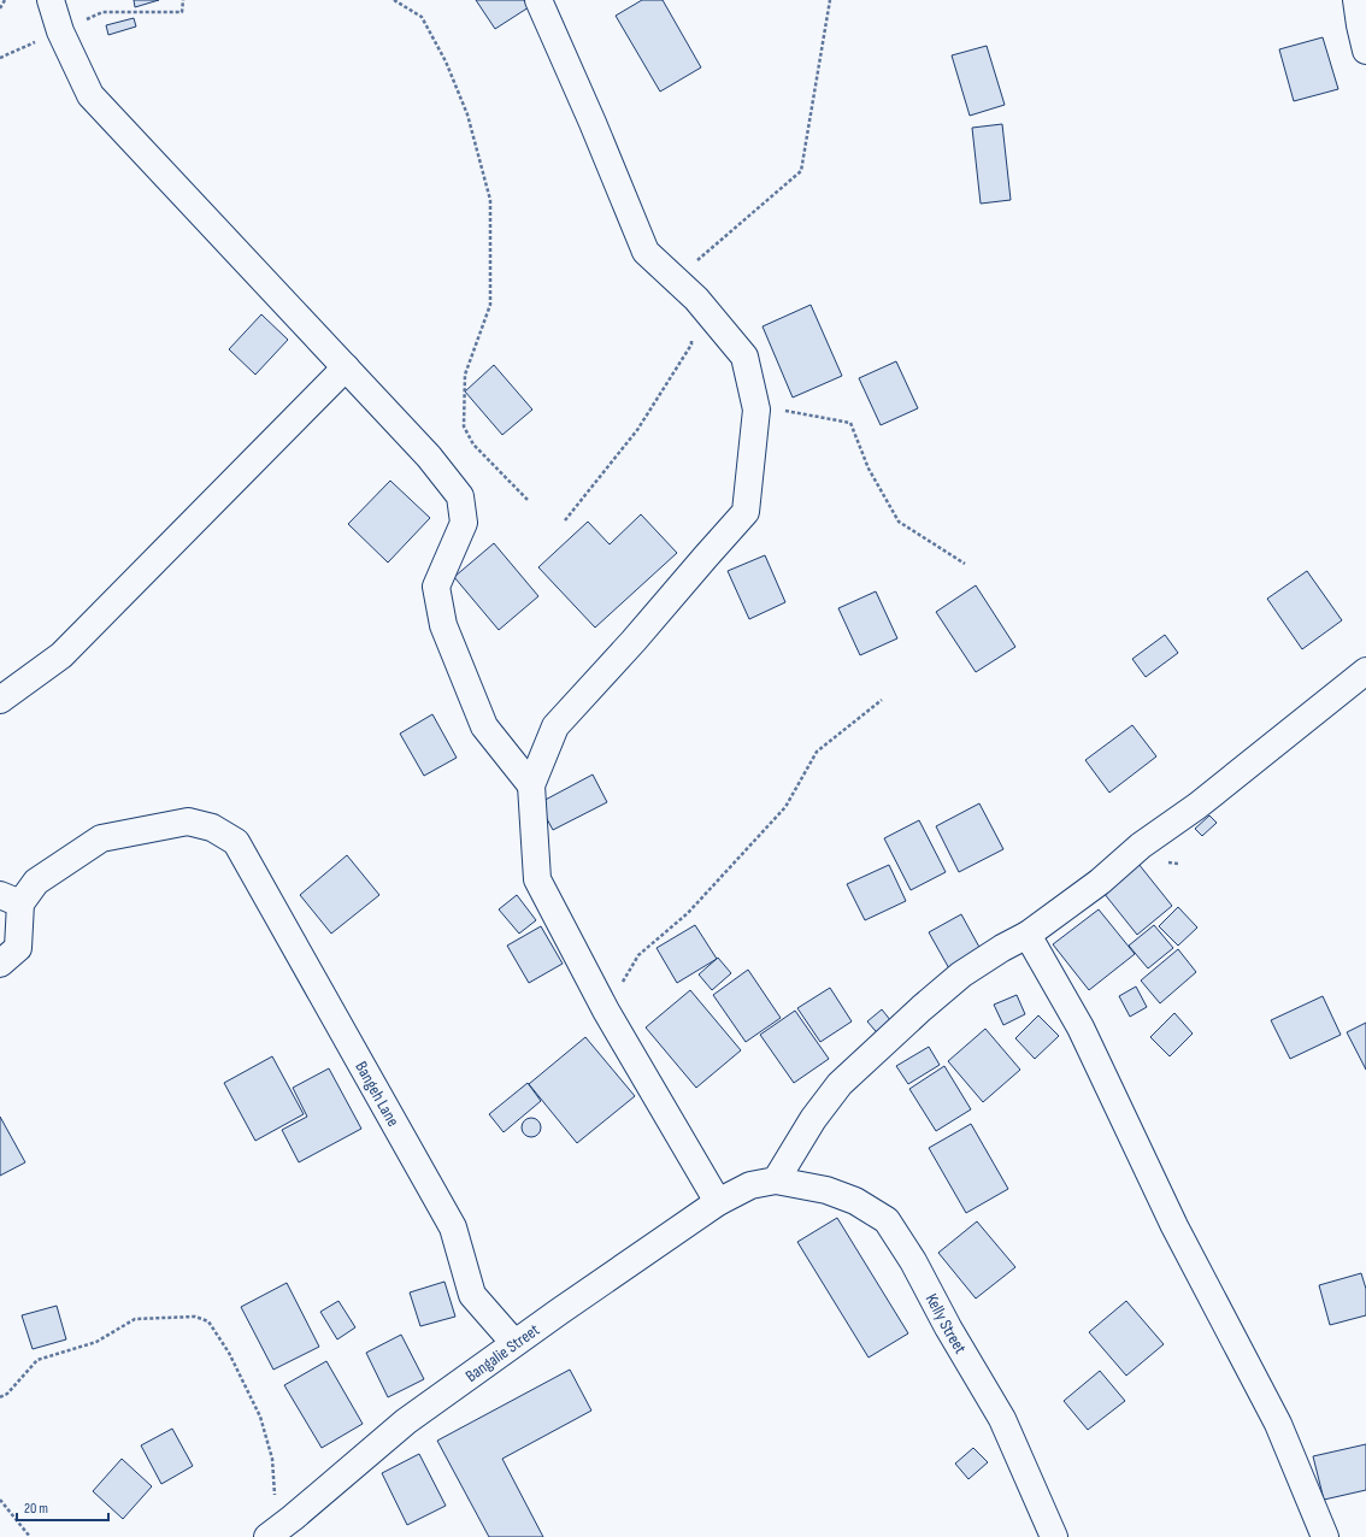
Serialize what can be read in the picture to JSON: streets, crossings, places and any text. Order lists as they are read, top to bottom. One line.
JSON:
{"streets":{"street":["Bangeh Lane","Kelly Street","Bangalie Street"]},"crossings":[["Bangeh Lane","Bangalie Street"],["Kelly Street","Bangalie Street"]],"scale_bar":"20 m"}
